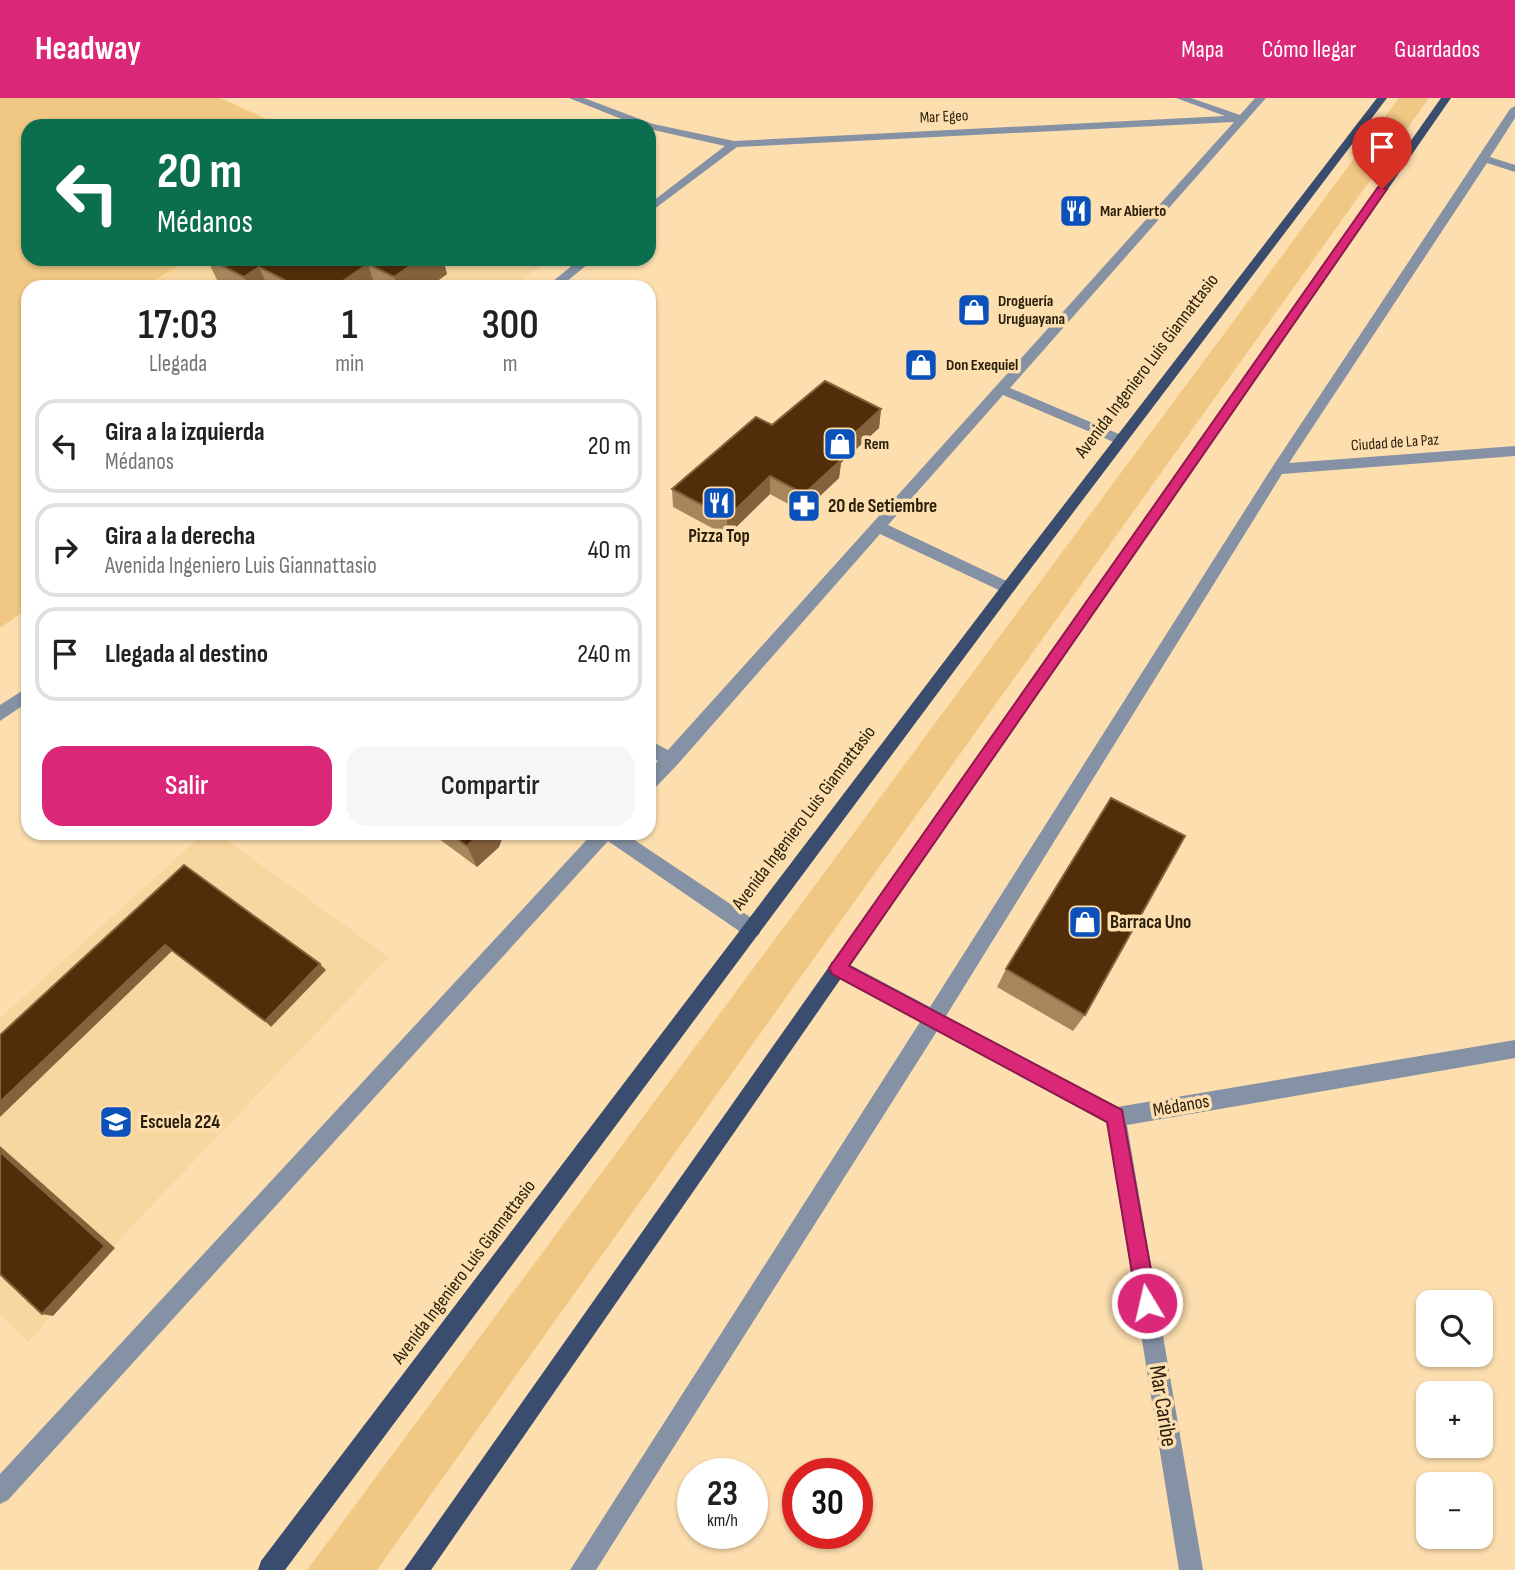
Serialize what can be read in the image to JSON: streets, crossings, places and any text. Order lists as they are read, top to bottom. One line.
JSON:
{"streets":{"main road":["Avenida Ingeniero Luis Giannattasio"],"street":["Mar Egeo","Ciudad de La Paz","Médanos","Mar Caribe"]},"crossings":[["Médanos","Mar Caribe"]],"places":{"restaurant":["Mar Abierto","Pizza Top"],"shop":["Droguería Uruguayana","Don Exequiel","Rem","Barraca Uno"],"pharmacy":["20 de Setiembre"],"school or university":["Escuela 224"]},"page":{"header":"Headway","nav":["Mapa","Cómo llegar","Guardados"],"turn":["20 m","Médanos"],"eta":["17:03","Llegada","1","min","300","m"],"list":[{"name":"Gira a la izquierda","note":"Médanos","value":"20 m"},{"name":"Gira a la derecha","note":"Avenida Ingeniero Luis Giannattasio","value":"40 m"},{"name":"Llegada al destino","value":"240 m"}],"buttons":["Salir","Compartir"],"map_buttons":["+","−"],"speed":"23 km/h","limit":"30"}}
